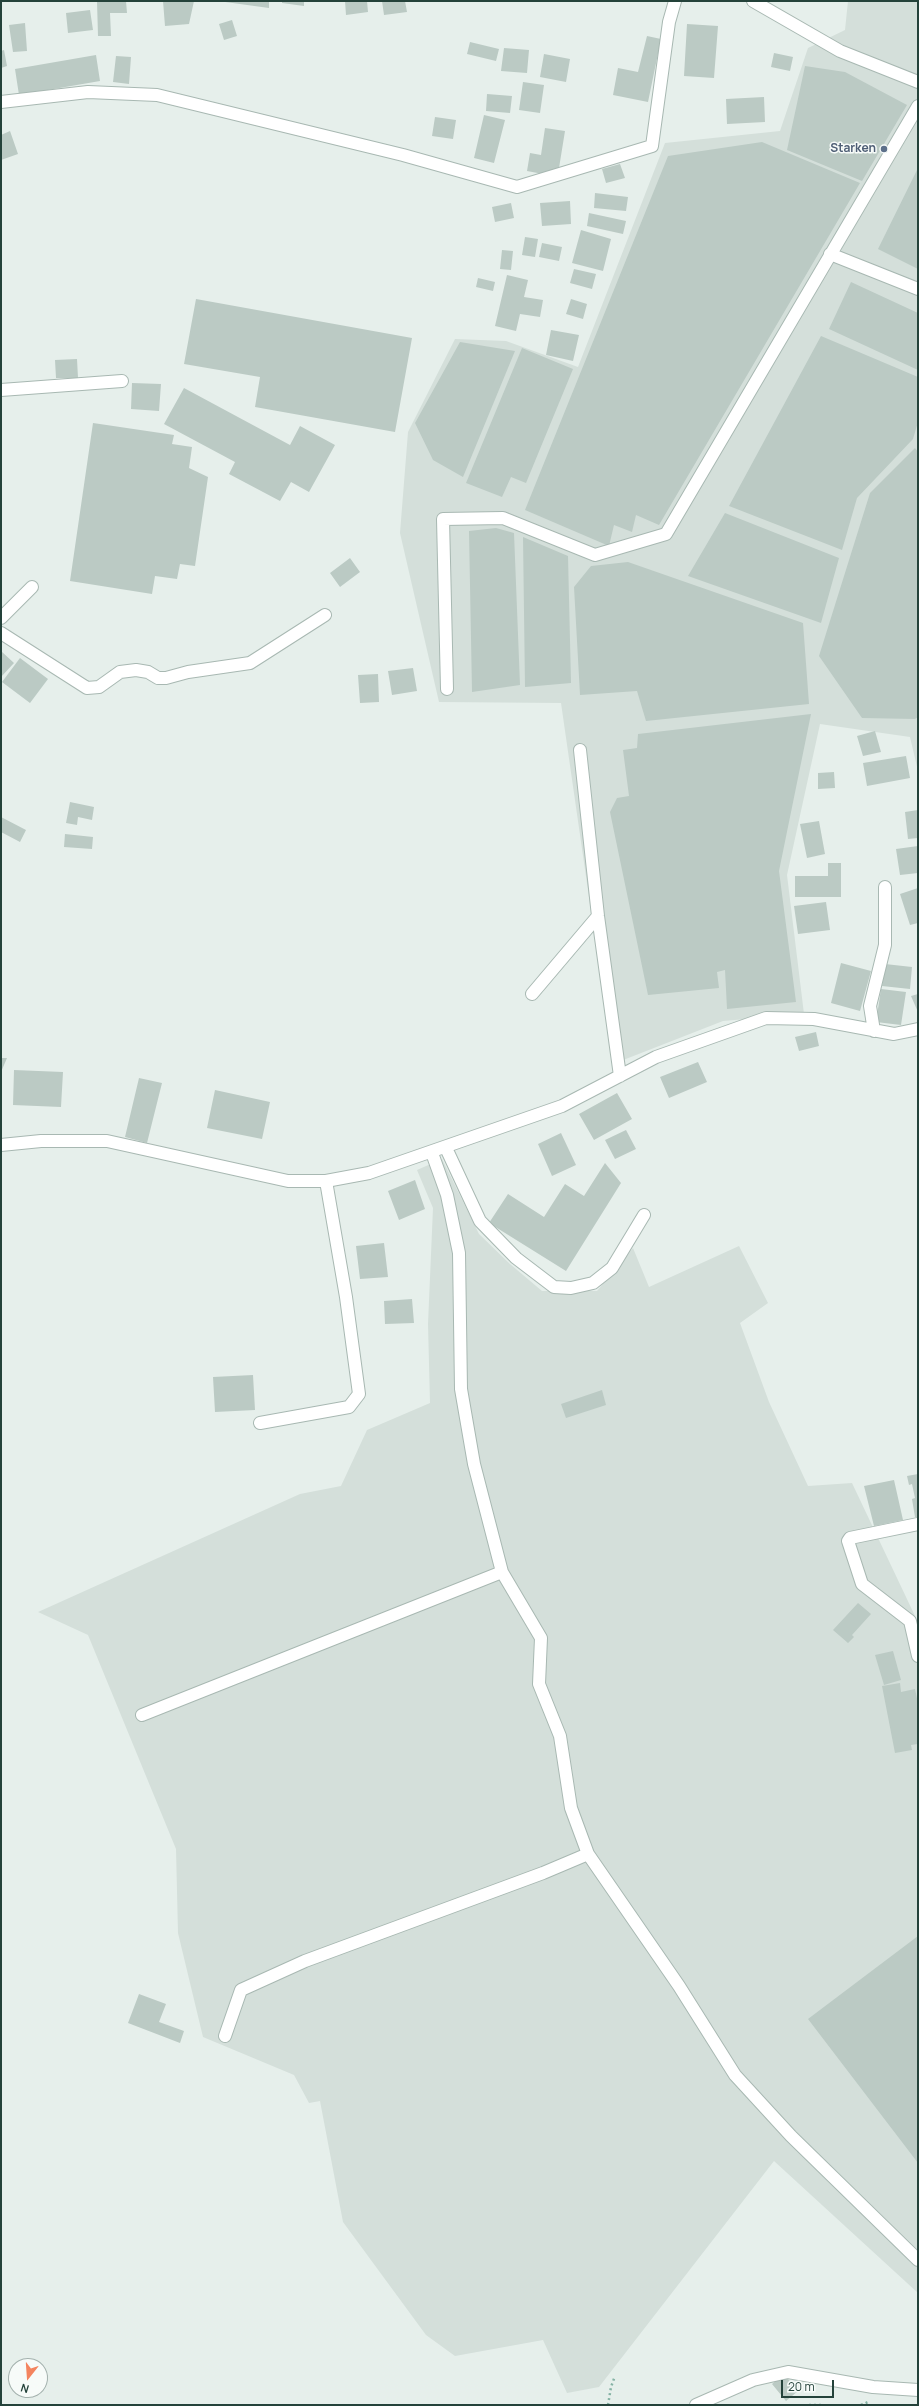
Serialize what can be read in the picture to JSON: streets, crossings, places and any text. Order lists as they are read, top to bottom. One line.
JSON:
{"places":["Starken"],"scale_bar":"20 m","north":"bottom"}
